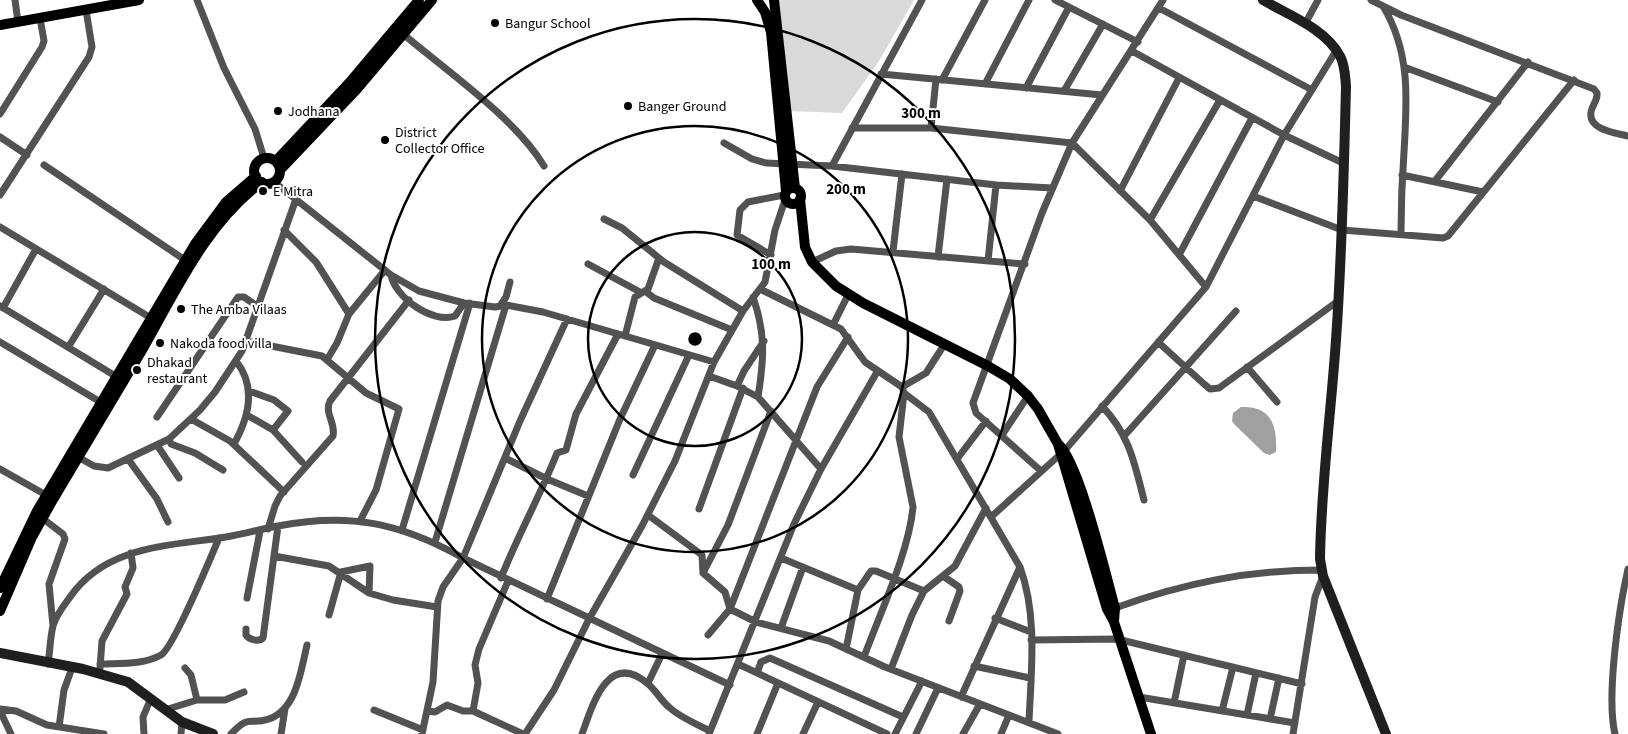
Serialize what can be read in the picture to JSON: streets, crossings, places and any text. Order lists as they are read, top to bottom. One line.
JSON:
{"places":["Bangur School","Banger Ground","Jodhana","District Collector Office","E Mitra","The Amba Vilaas","Nakoda food villa","Dhakad restaurant"],"rings":["300 m","200 m","100 m"]}
